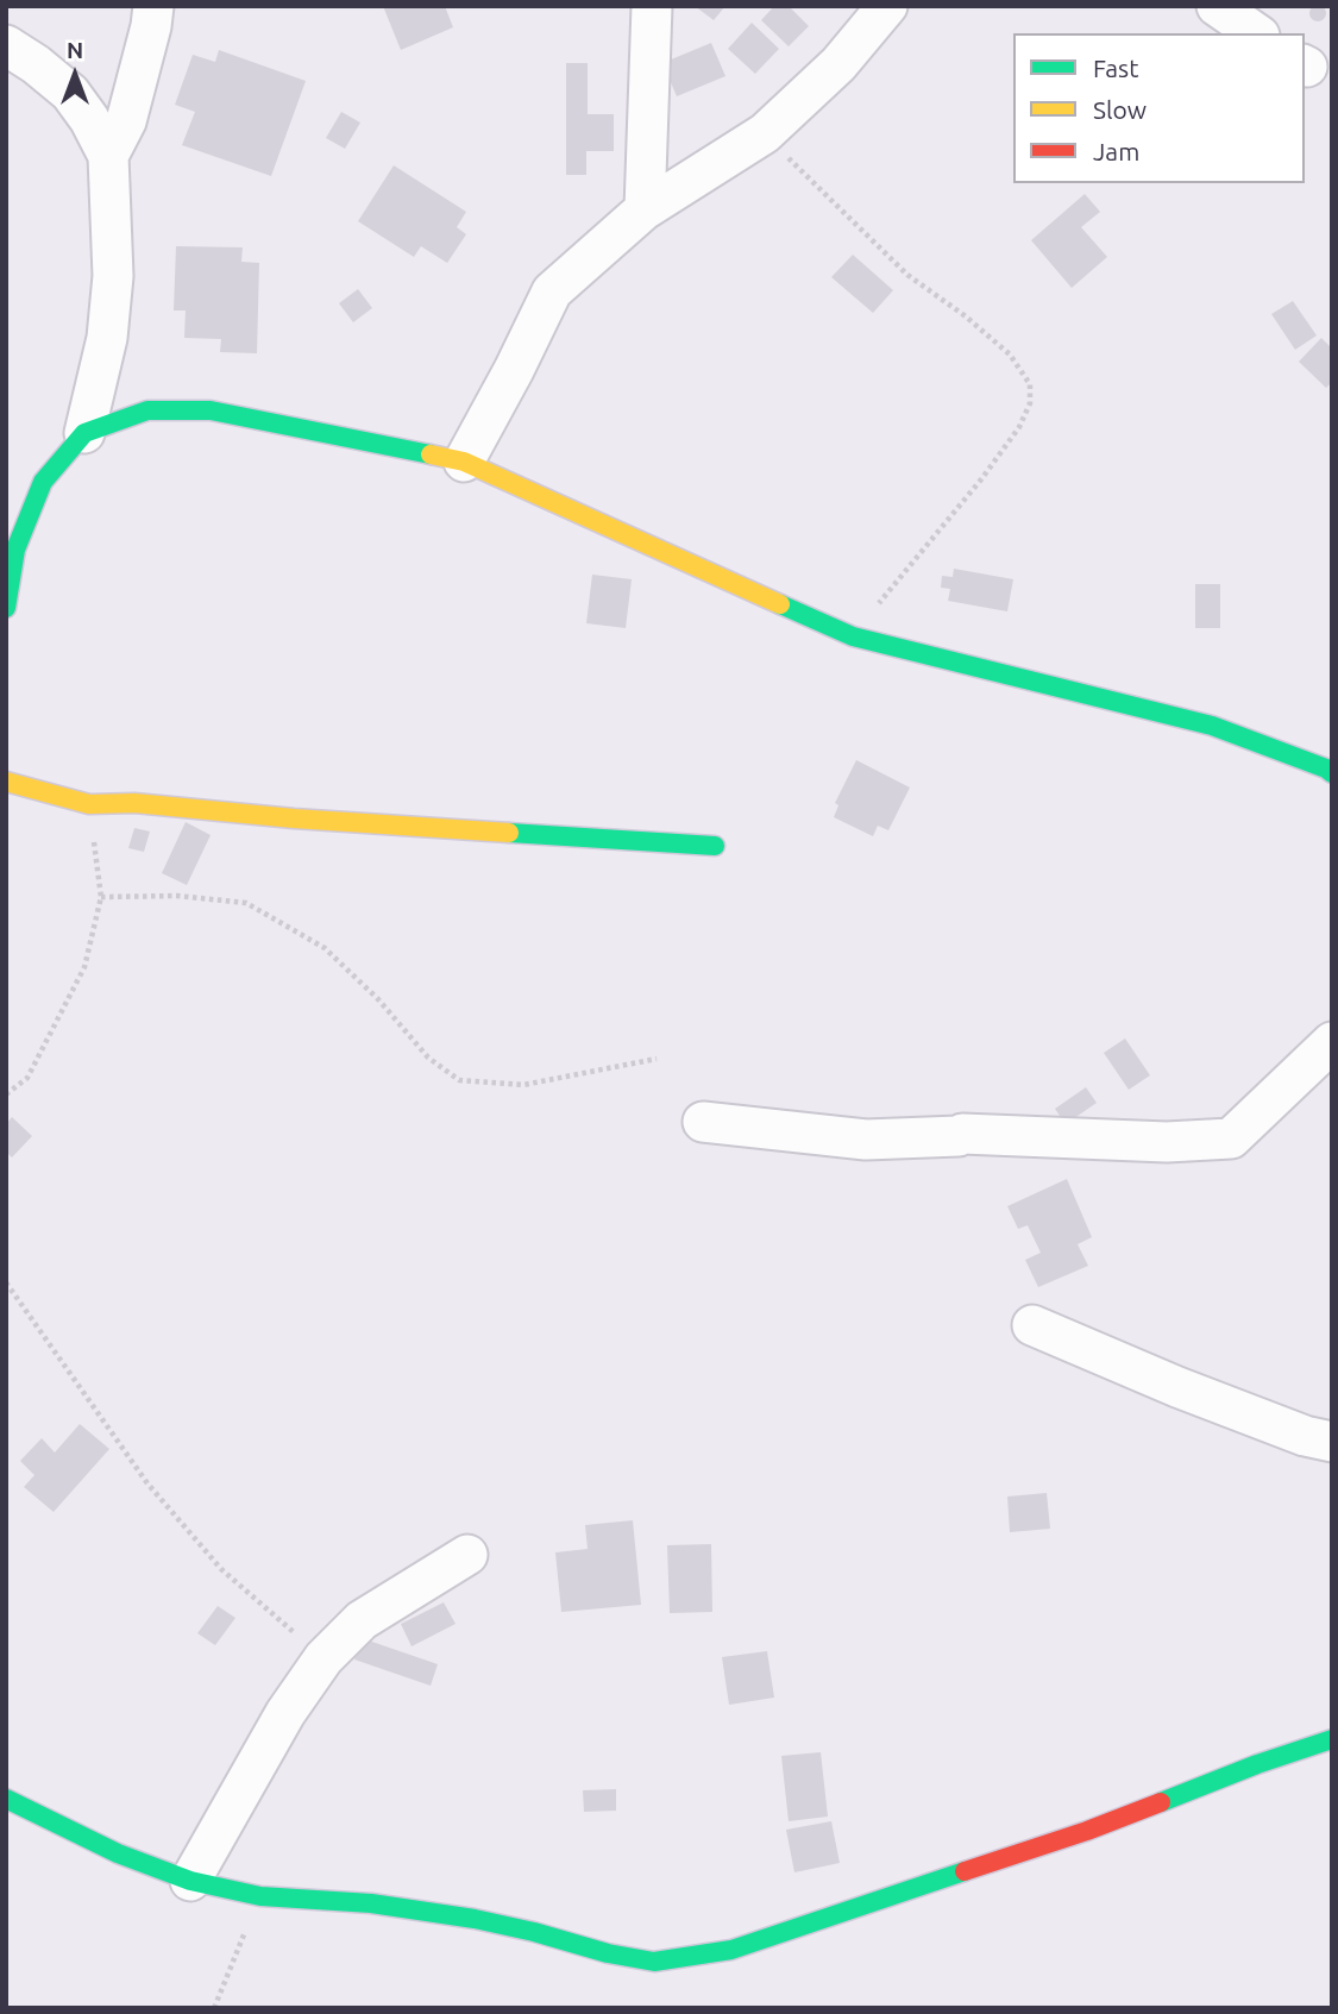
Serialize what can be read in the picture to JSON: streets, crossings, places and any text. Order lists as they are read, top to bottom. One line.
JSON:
{"legend":["Fast","Slow","Jam"],"north":"top"}
